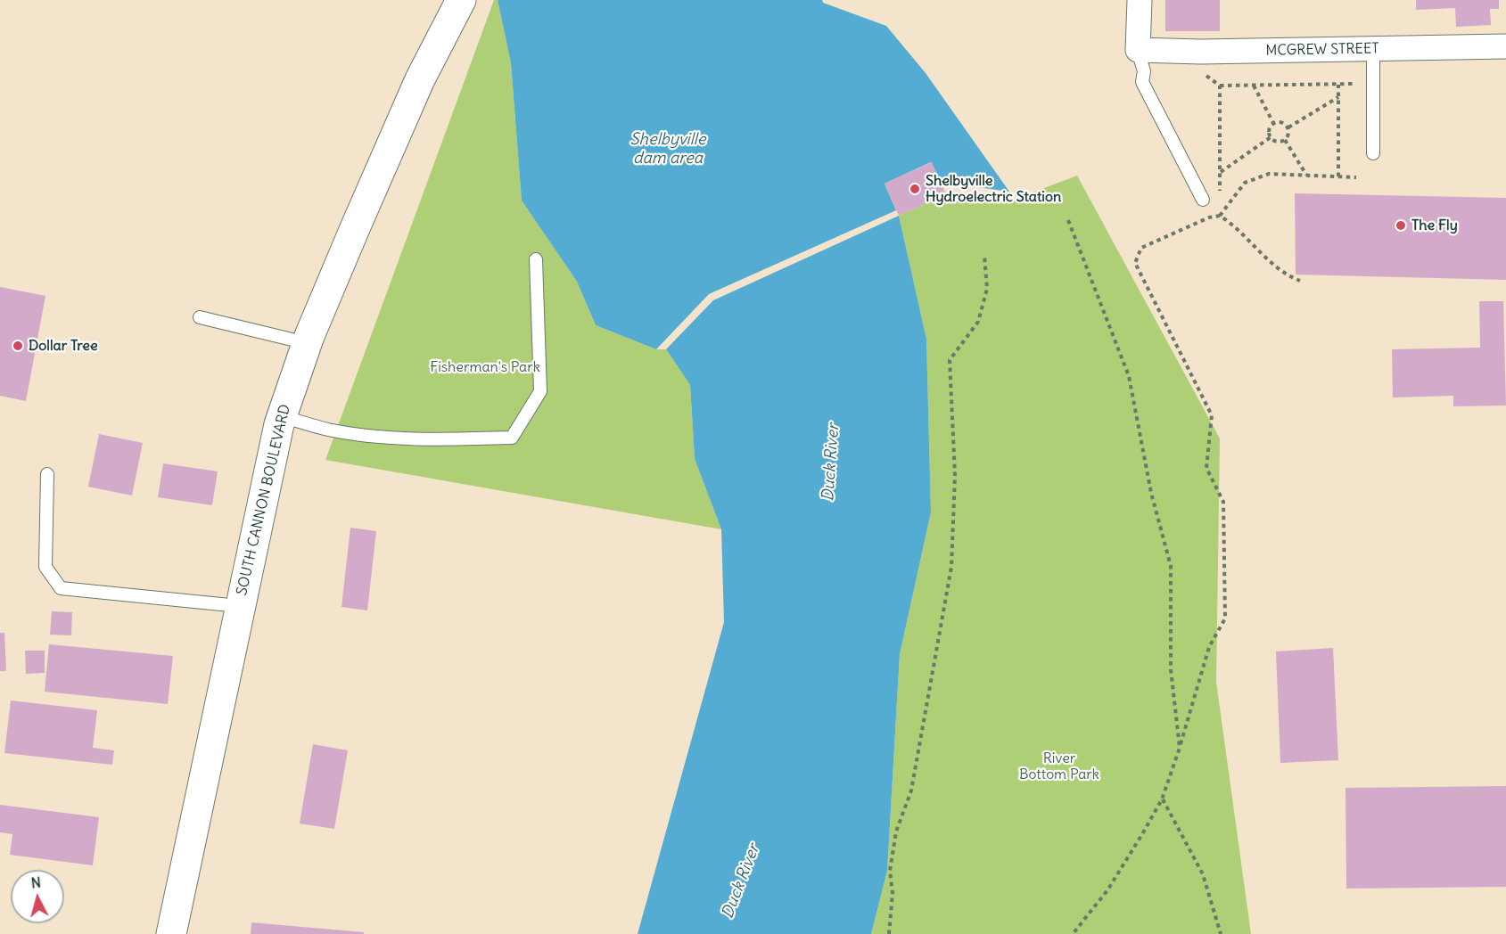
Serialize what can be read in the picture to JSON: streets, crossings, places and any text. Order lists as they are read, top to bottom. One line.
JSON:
{"streets":{"highway":["SOUTH CANNON BOULEVARD"],"street":["MCGREW STREET"]},"water":["Shelbyville dam area","Duck River"],"parks":["Fisherman's Park","River Bottom Park"],"places":["Shelbyville Hydroelectric Station","The Fly","Dollar Tree"],"north":"top"}
